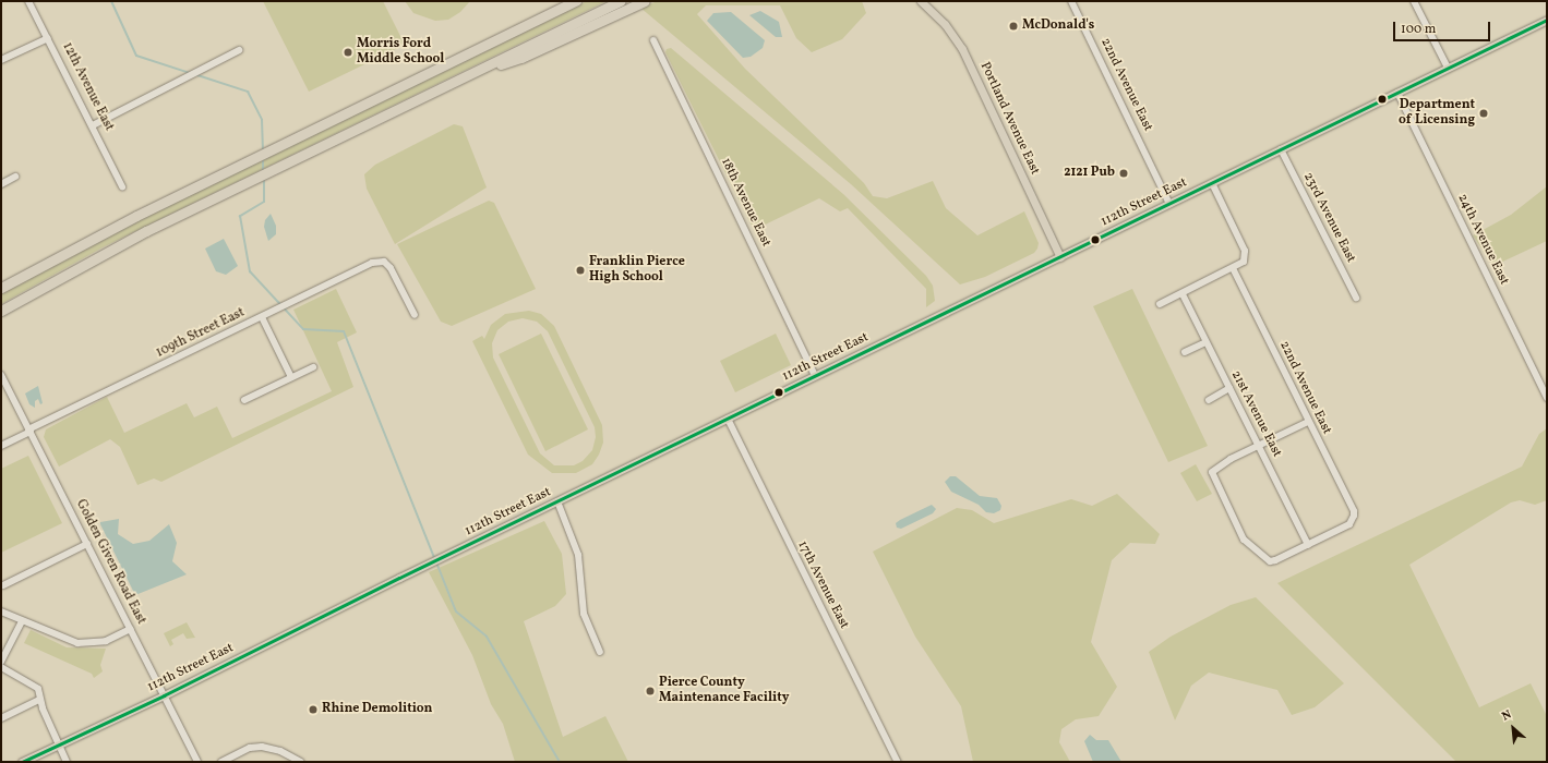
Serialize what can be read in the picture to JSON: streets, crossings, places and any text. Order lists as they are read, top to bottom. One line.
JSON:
{"streets":{"main road":["Portland Avenue East","112th Street East"],"street":["22nd Avenue East","12th Avenue East","18th Avenue East","23rd Avenue East","24th Avenue East","109th Street East","21st Avenue East","Golden Given Road East","17th Avenue East"]},"crossings":[["22nd Avenue East","112th Street East"],["22nd Avenue East","21st Avenue East"],["Portland Avenue East","112th Street East"],["18th Avenue East","112th Street East"],["112th Street East","23rd Avenue East"],["112th Street East","24th Avenue East"],["112th Street East","Golden Given Road East"],["112th Street East","17th Avenue East"],["109th Street East","Golden Given Road East"]],"places":["McDonald's","Morris Ford Middle School","Department of Licensing","2121 Pub","Franklin Pierce High School","Pierce County Maintenance Facility","Rhine Demolition"],"scale_bar":"100 m","north":"top left"}
